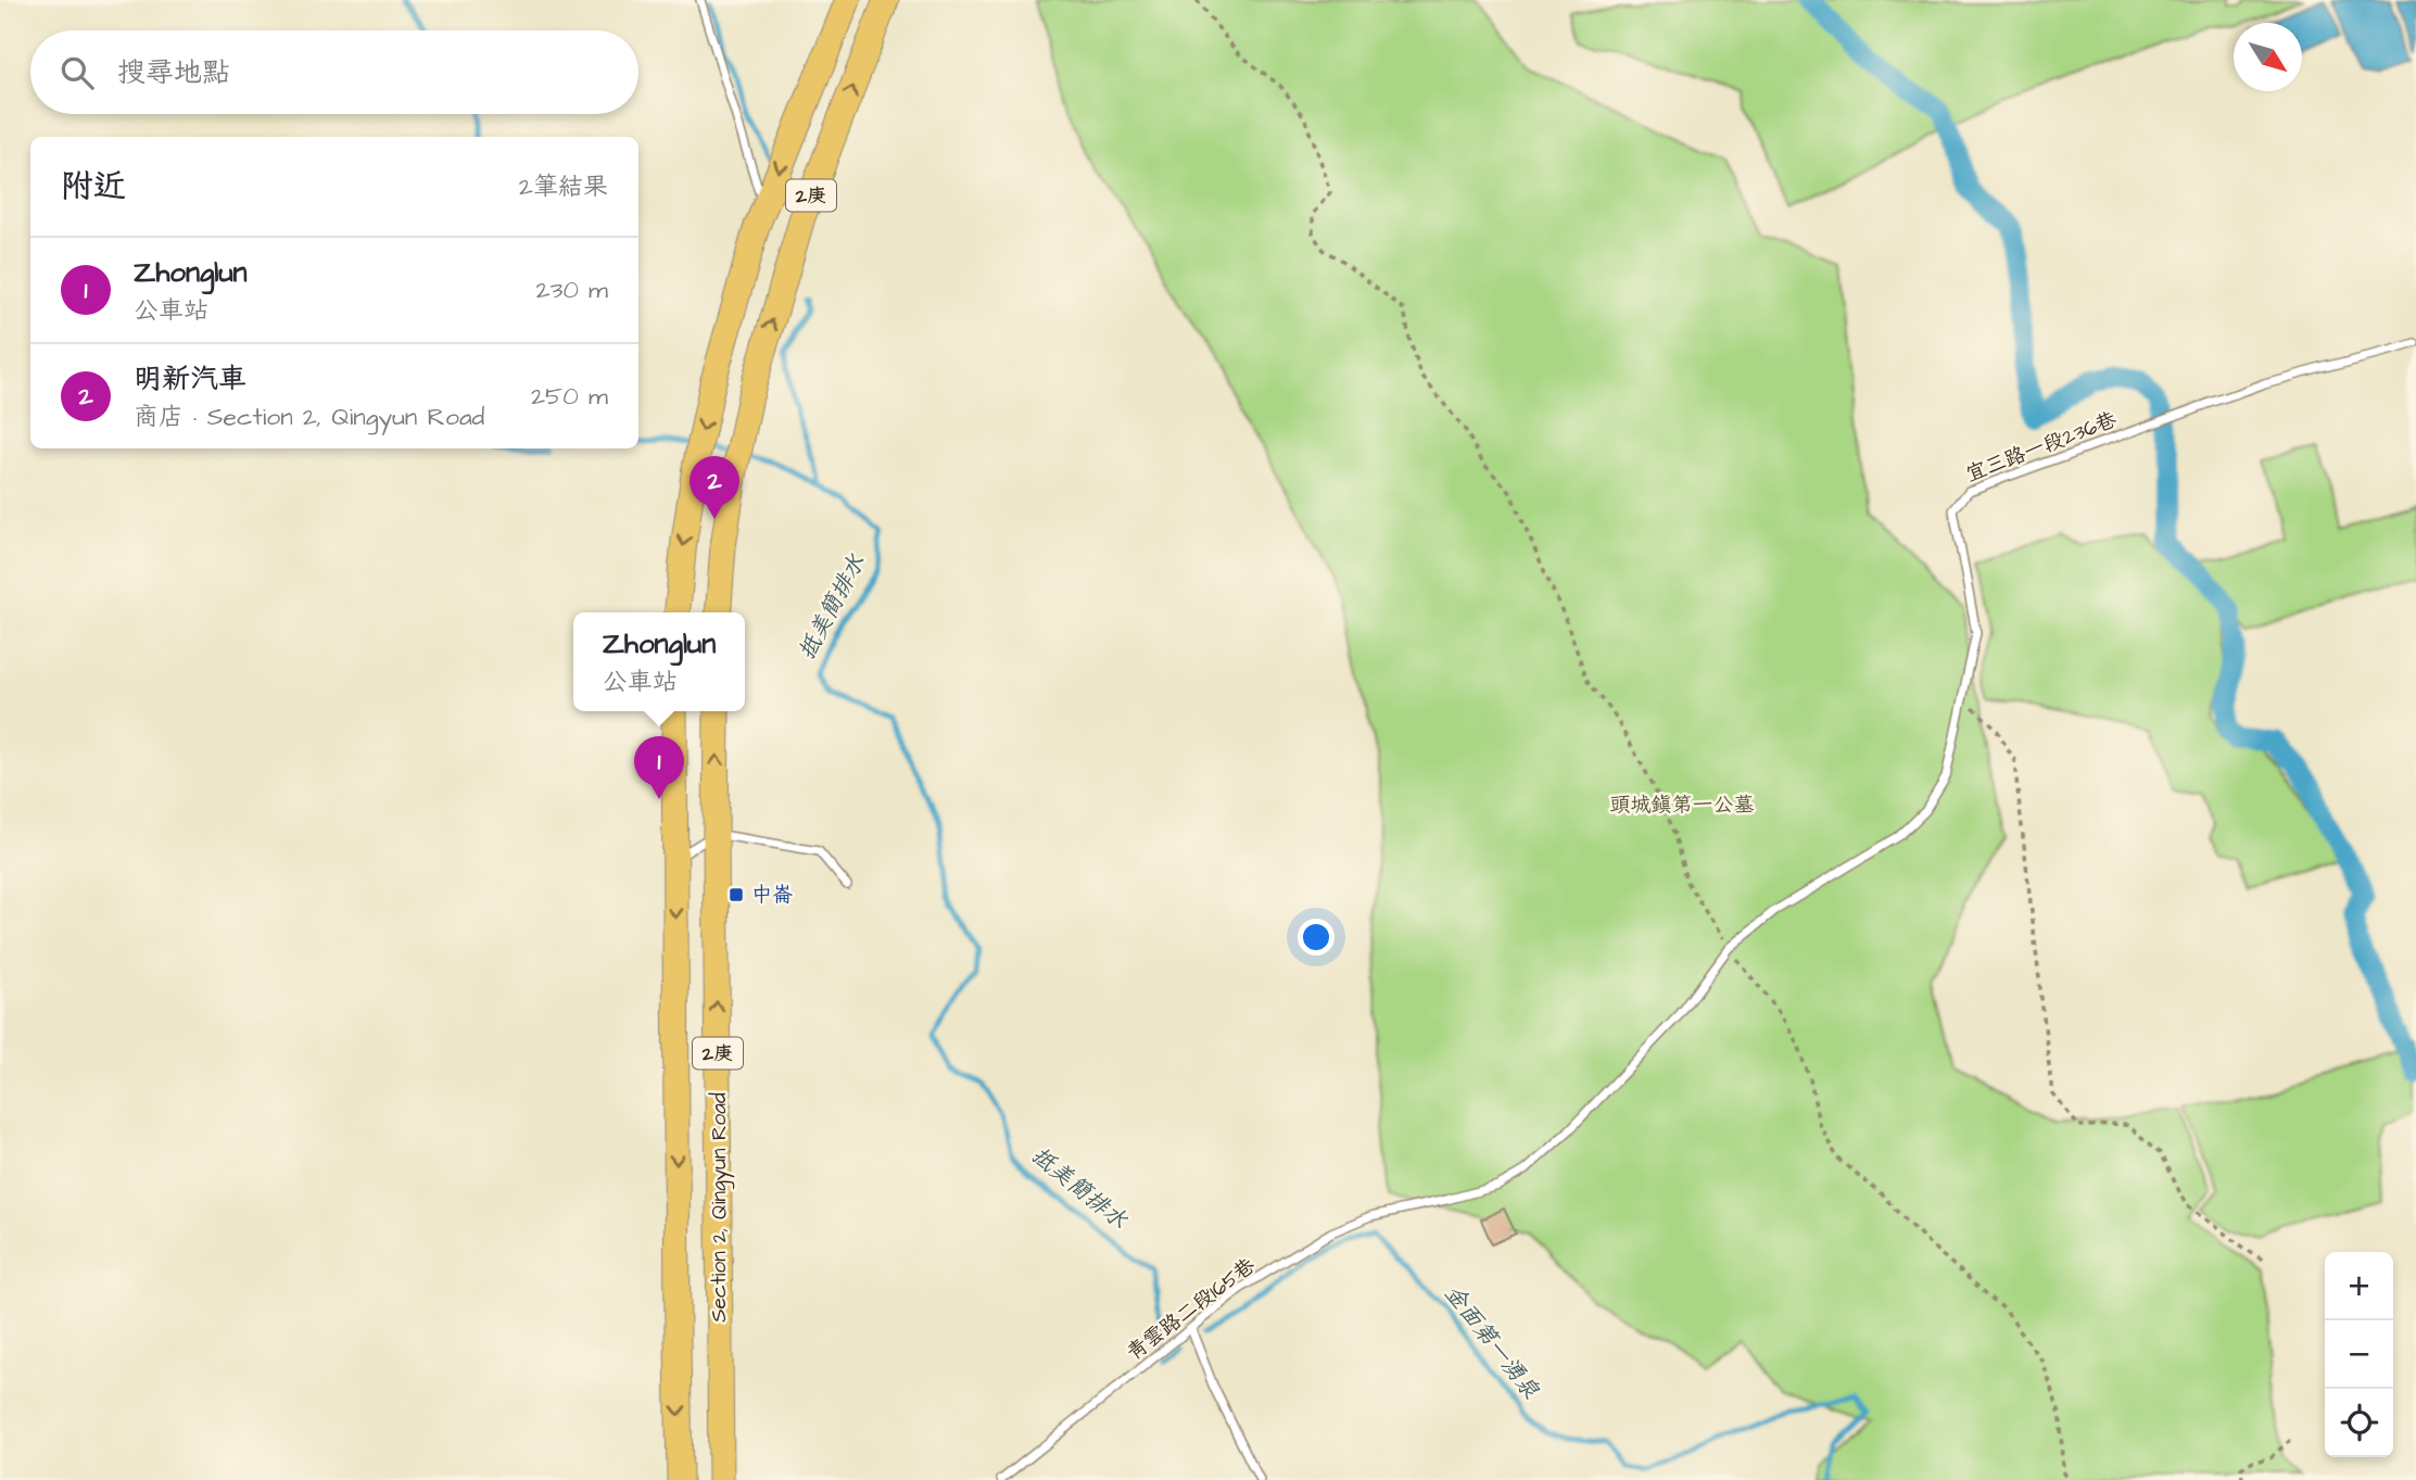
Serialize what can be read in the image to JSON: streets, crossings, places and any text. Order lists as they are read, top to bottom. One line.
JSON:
{"streets":{"main road":["2庚","Section 2, Qingyun Road"],"lane":["宜三路一段236巷","青雲路二段165巷"]},"crossings":[["宜三路一段236巷","青雲路二段165巷"]],"water":["抵美簡排水","金面第一湧泉"],"parks":["頭城鎮第一公墓"],"places":{"transit":["中崙"]},"north":"bottom right","page":{"search":"搜尋地點","heading":["附近","2筆結果"],"list":[{"mark":"1","name":"Zhonglun","note":"公車站","value":"230 m"},{"mark":"2","name":"明新汽車","note":"商店 · Section 2, Qingyun Road","value":"250 m"}],"pins":["2","1"],"popup":["Zhonglun","公車站"],"map_buttons":["+","−"]}}
